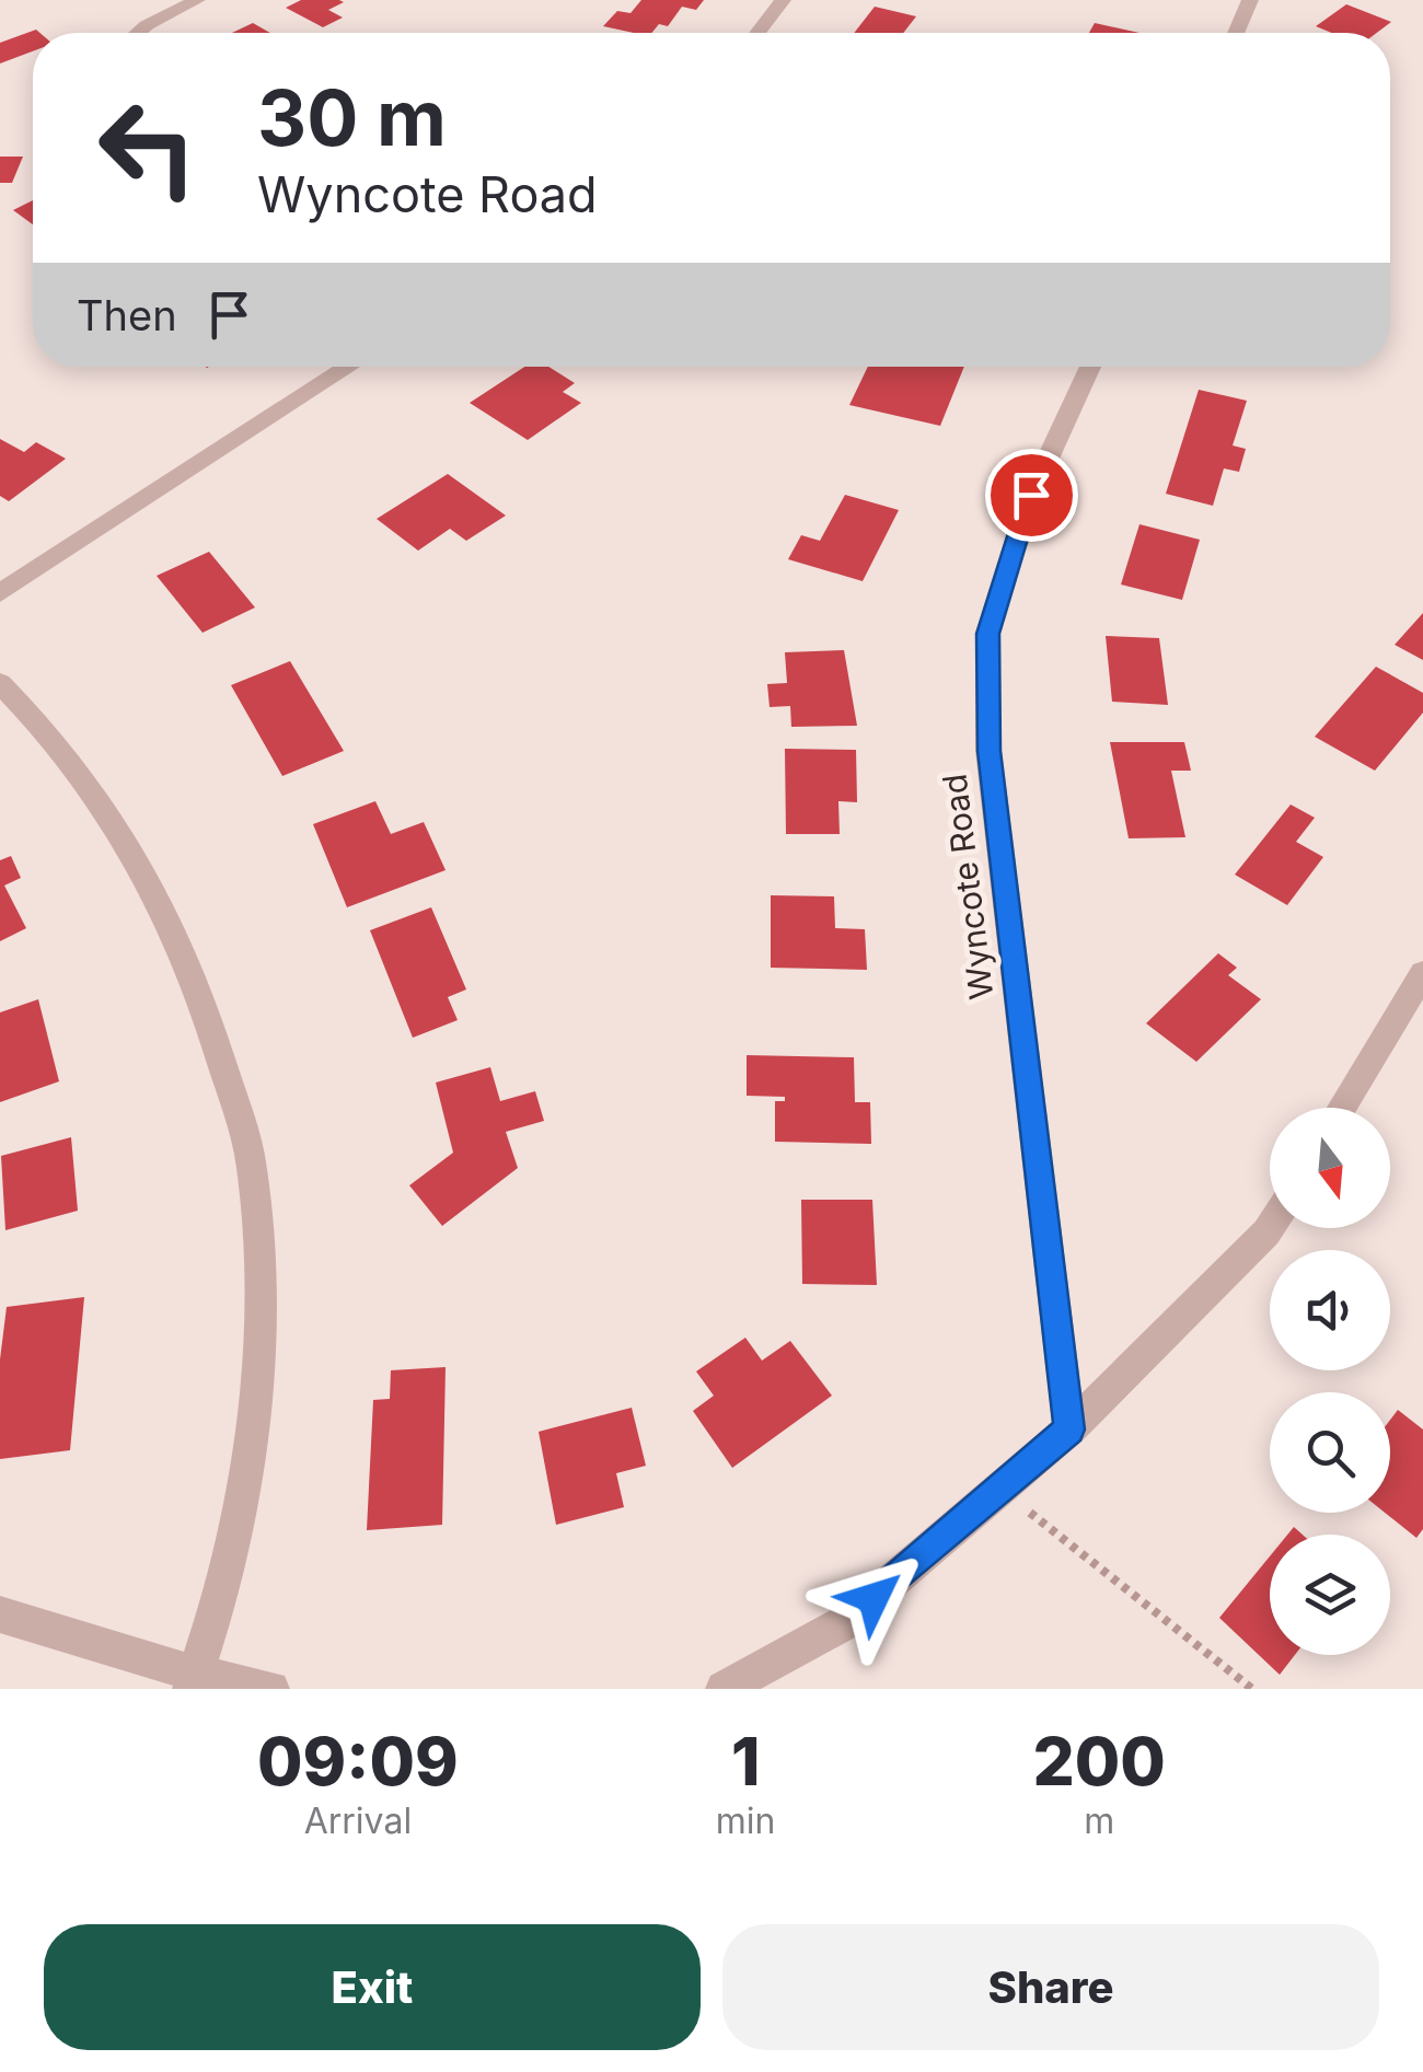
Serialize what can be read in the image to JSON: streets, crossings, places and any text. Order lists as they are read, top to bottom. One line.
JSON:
{"streets":{"street":["Wyncote Road"]},"north":"bottom","page":{"turn":["30 m","Wyncote Road"],"then":"Then","eta":["09:09","Arrival","1","min","200","m"],"buttons":["Exit","Share"]}}
